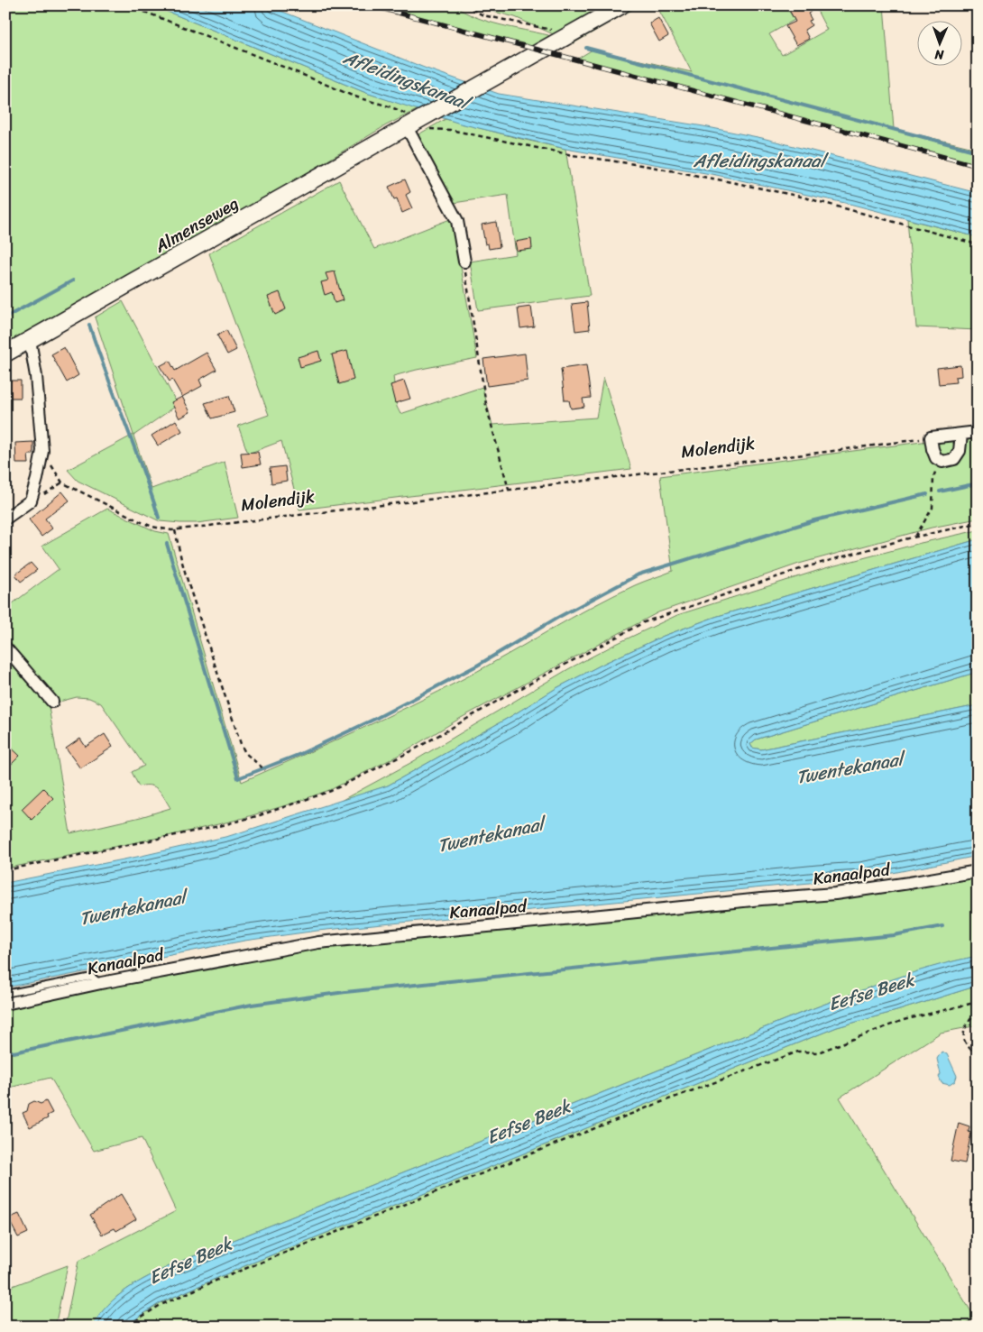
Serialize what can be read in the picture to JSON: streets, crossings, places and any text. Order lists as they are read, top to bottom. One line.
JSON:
{"streets":{"main road":["Almenseweg"],"street":["Kanaalpad"],"path":["Molendijk"]},"water":["Afleidingskanaal","Twentekanaal","Eefse Beek"],"north":"bottom"}
